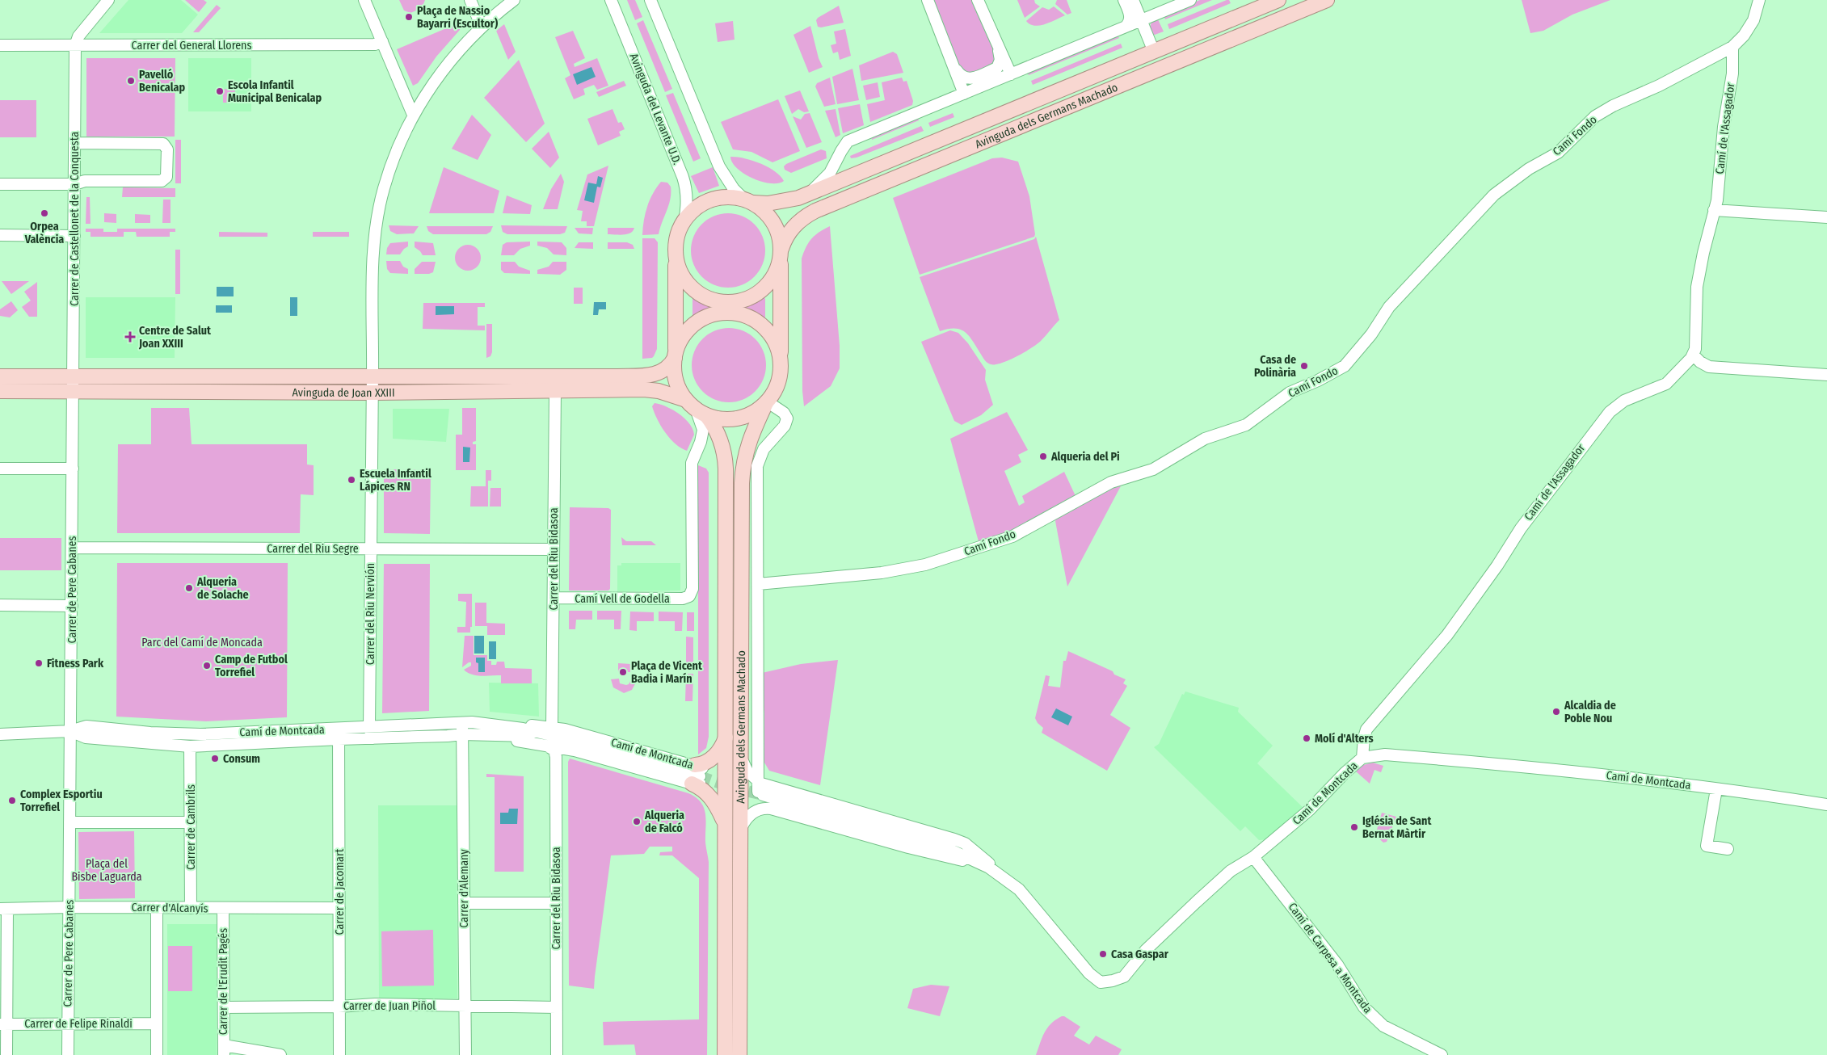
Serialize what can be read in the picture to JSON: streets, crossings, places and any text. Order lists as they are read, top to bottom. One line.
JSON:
{"streets":{"main road":["Avinguda dels Germans Machado","Avinguda de Joan XXIII"],"street":["Carrer del General Llorens","Avinguda del Levante U.D.","Camí de l'Assagador","Camí Fondo","Carrer de Castellonet de la Conquesta","Carrer del Riu Segre","Carrer del Riu Bidasoa","Carrer de Pere Cabanes","Camí Vell de Godella","Carrer del Riu Nervión","Camí de Montcada","Carrer de Cambrils","Carrer d'Alemany","Carrer de Jacomart","Carrer d'Alcanyís","Camí de Carpesa a Montcada","Carrer de l'Erudit Pagés","Carrer de Juan Piñol","Carrer de Felipe Rinaldi"]},"crossings":[["Carrer del General Llorens","Carrer de Castellonet de la Conquesta"],["Avinguda del Levante U.D.","Avinguda dels Germans Machado"],["Avinguda dels Germans Machado","Avinguda de Joan XXIII"],["Avinguda dels Germans Machado","Camí Vell de Godella"],["Avinguda dels Germans Machado","Camí de Montcada"],["Camí de l'Assagador","Camí Fondo"],["Camí de l'Assagador","Camí de Montcada"],["Carrer de Castellonet de la Conquesta","Avinguda de Joan XXIII"],["Carrer de Castellonet de la Conquesta","Carrer de Pere Cabanes"],["Avinguda de Joan XXIII","Carrer del Riu Bidasoa"],["Avinguda de Joan XXIII","Carrer de Pere Cabanes"],["Avinguda de Joan XXIII","Camí Vell de Godella"],["Avinguda de Joan XXIII","Carrer del Riu Nervión"],["Carrer del Riu Segre","Carrer del Riu Bidasoa"],["Carrer del Riu Segre","Carrer de Pere Cabanes"],["Carrer del Riu Segre","Carrer del Riu Nervión"],["Carrer del Riu Bidasoa","Camí Vell de Godella"],["Carrer del Riu Bidasoa","Camí de Montcada"],["Carrer del Riu Bidasoa","Carrer de Juan Piñol"],["Carrer de Pere Cabanes","Camí de Montcada"],["Carrer de Pere Cabanes","Carrer d'Alcanyís"],["Carrer de Pere Cabanes","Carrer de Felipe Rinaldi"],["Carrer del Riu Nervión","Camí de Montcada"],["Camí de Montcada","Carrer de Cambrils"],["Camí de Montcada","Carrer d'Alemany"],["Camí de Montcada","Carrer de Jacomart"],["Camí de Montcada","Camí de Carpesa a Montcada"],["Carrer de Cambrils","Carrer d'Alcanyís"],["Carrer d'Alemany","Carrer de Juan Piñol"],["Carrer de Jacomart","Carrer d'Alcanyís"],["Carrer de Jacomart","Carrer de Juan Piñol"],["Carrer d'Alcanyís","Carrer de l'Erudit Pagés"],["Carrer de l'Erudit Pagés","Carrer de Juan Piñol"]],"parks":["Parc del Camí de Moncada","Plaça del Bisbe Laguarda"],"places":{"other":["Plaça de Nassio Bayarri (Escultor)","Pavelló Benicalap","Escola Infantil Municipal Benicalap","Orpea València","Casa de Polinària","Alqueria del Pi","Escuela Infantil Lápices RN","Alqueria de Solache","Fitness Park","Camp de Futbol Torrefiel","Plaça de Vicent Badia i Marín","Alcaldia de Poble Nou","Molí d'Alters","Consum","Complex Esportiu Torrefiel","Alqueria de Falcó","Iglésia de Sant Bernat Màrtir","Casa Gaspar"],"health":["Centre de Salut Joan XXIII"]}}
